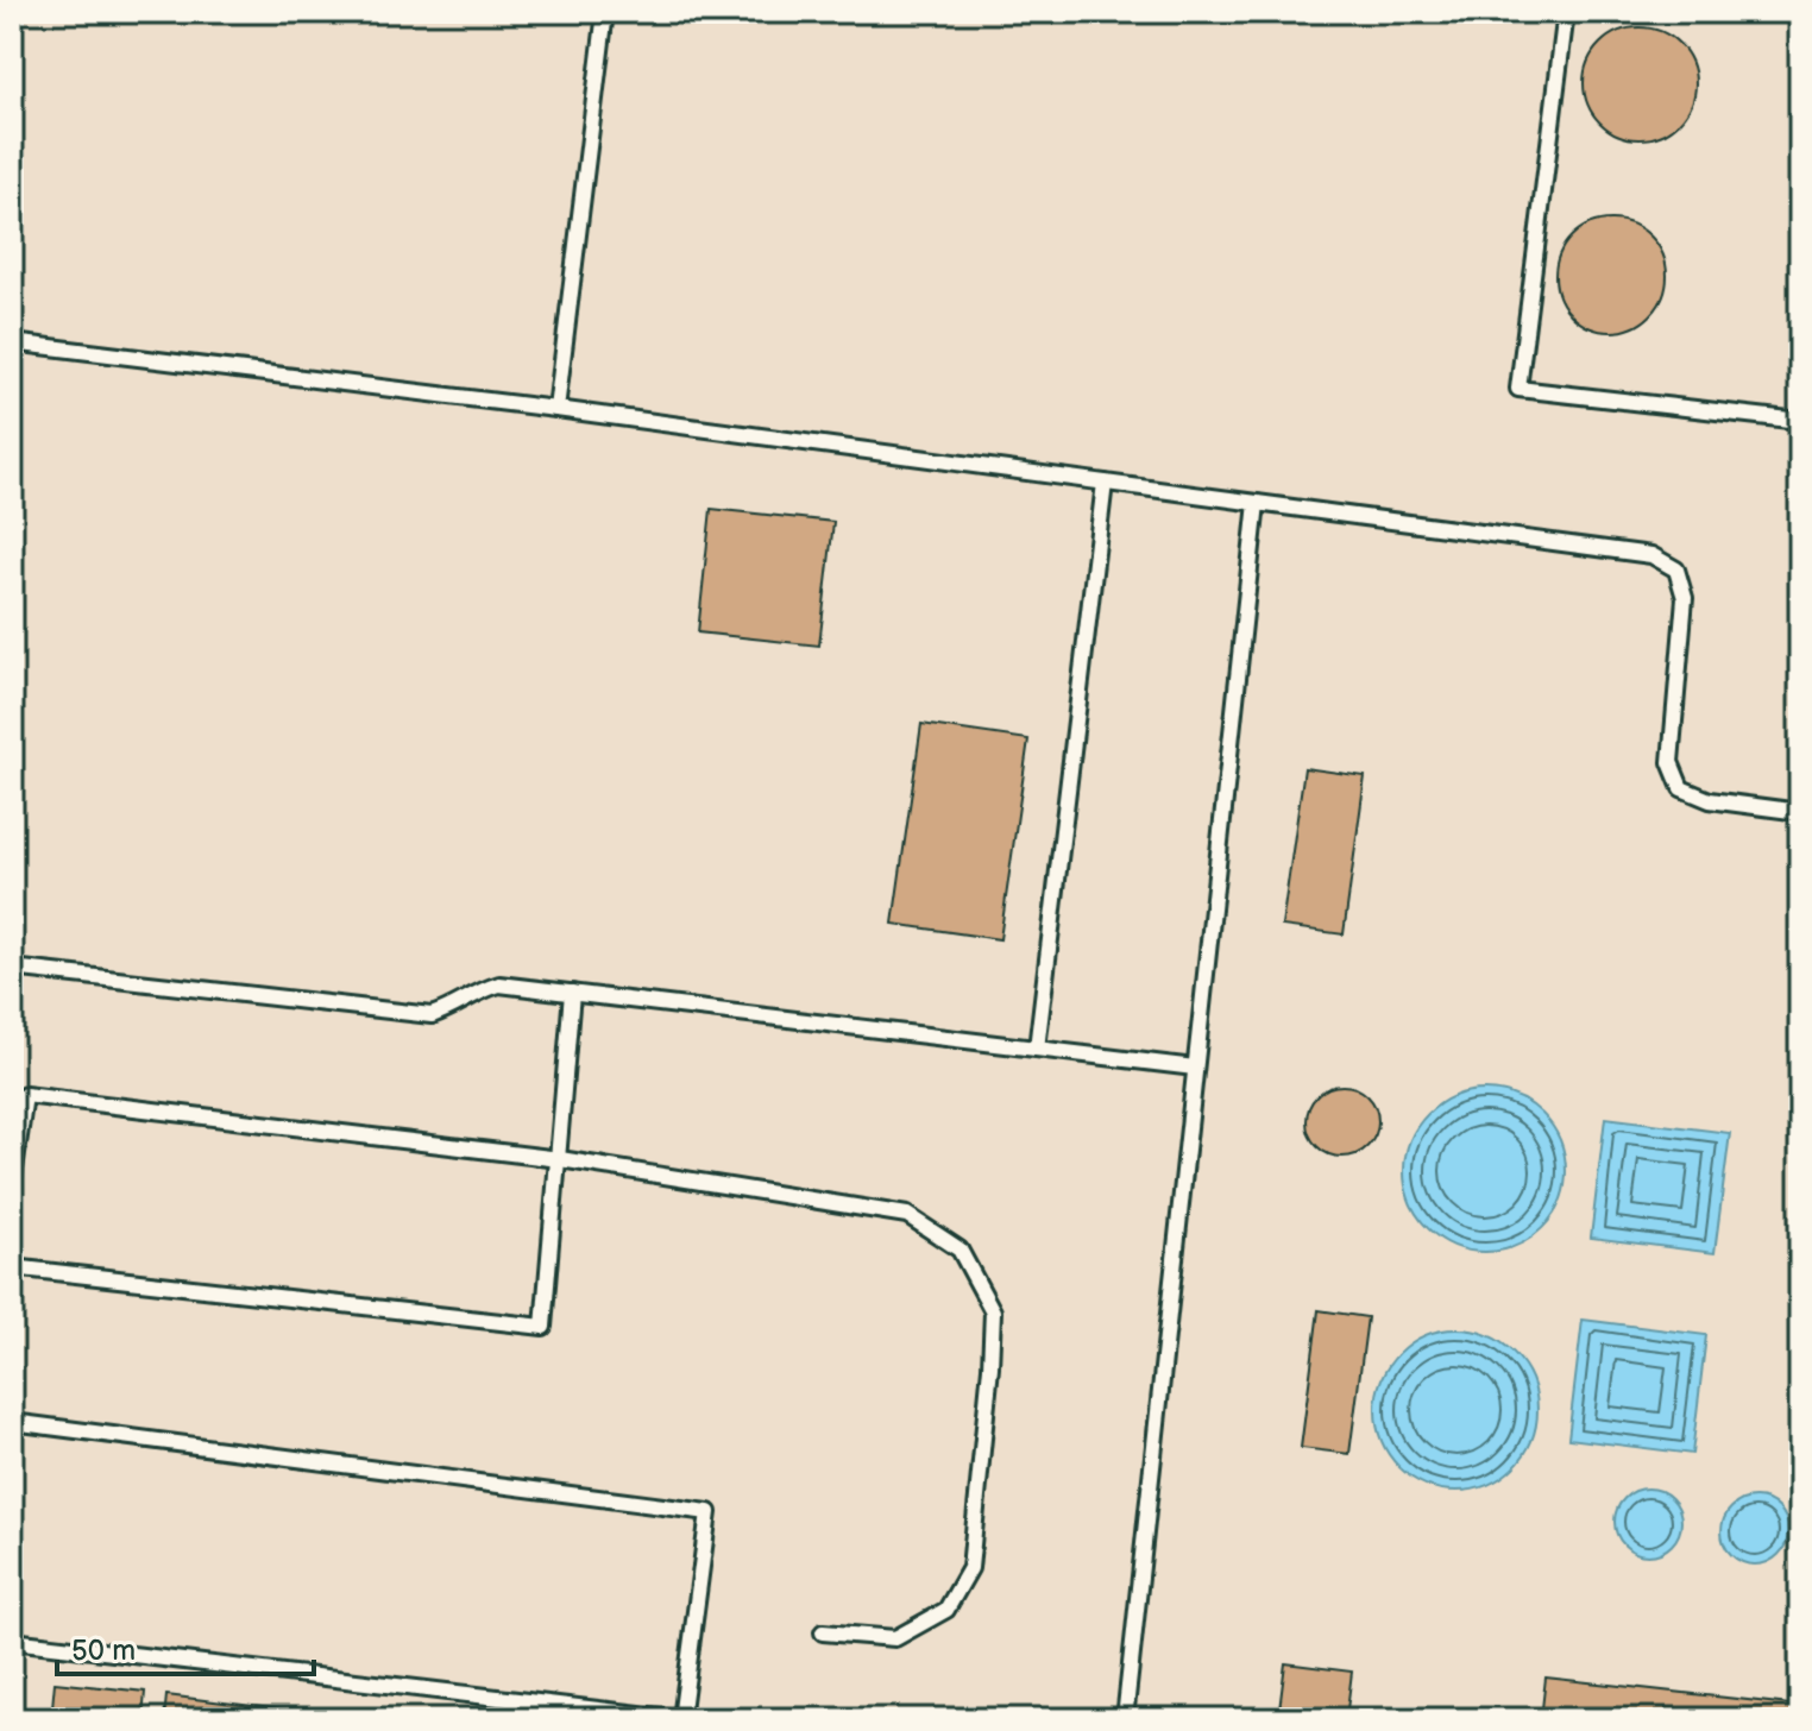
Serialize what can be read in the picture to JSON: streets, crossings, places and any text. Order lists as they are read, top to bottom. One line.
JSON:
{"scale_bar":"50 m"}
